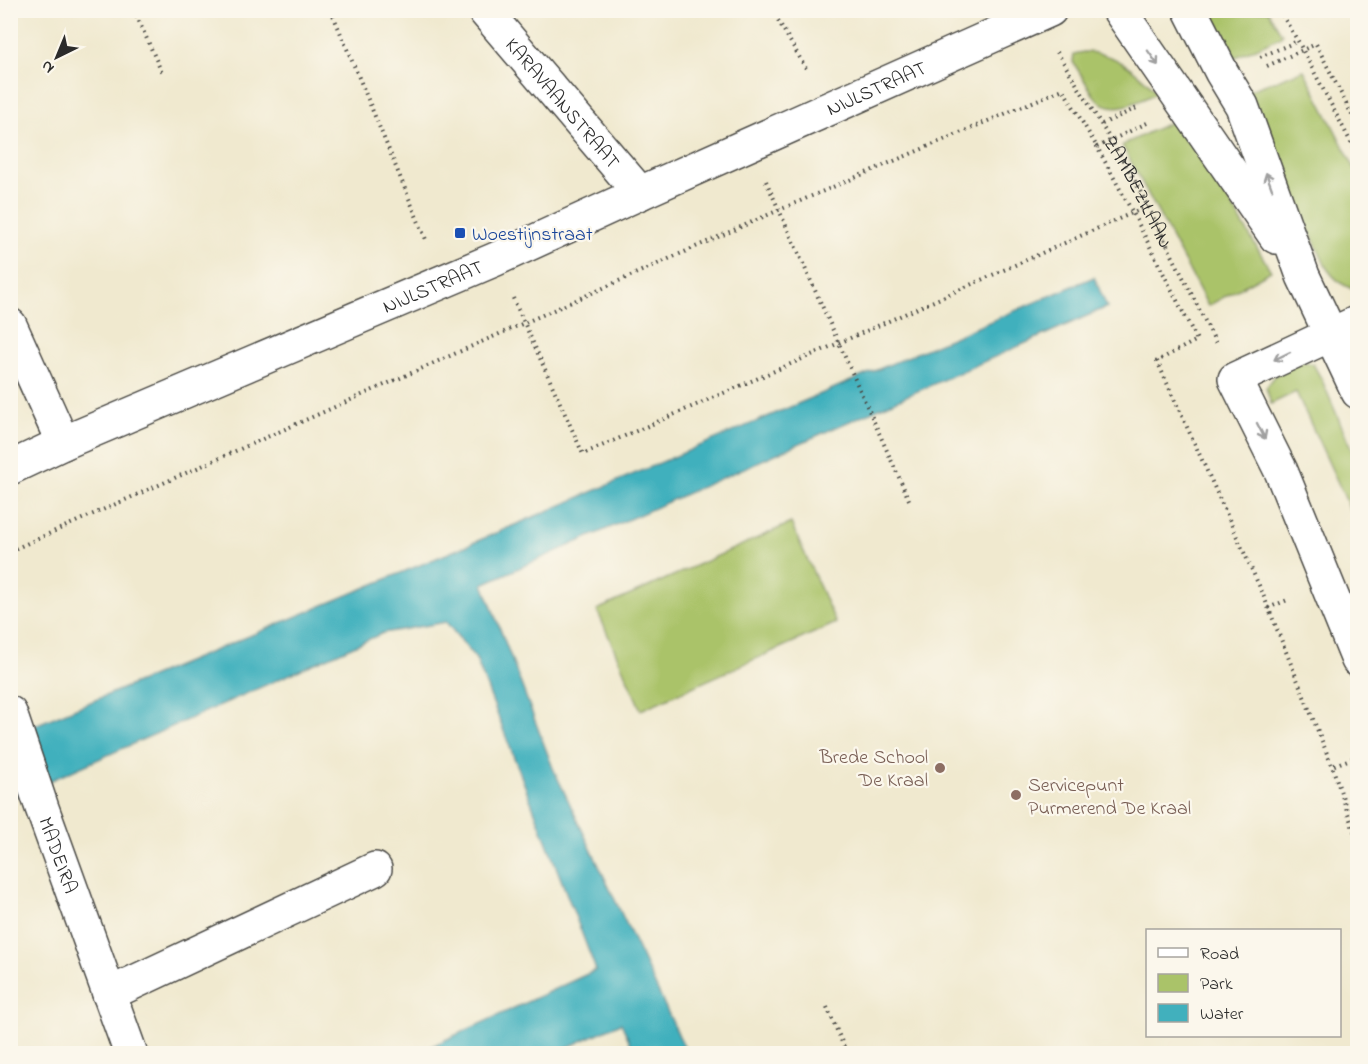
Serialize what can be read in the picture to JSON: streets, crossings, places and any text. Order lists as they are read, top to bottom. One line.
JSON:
{"streets":{"street":["NIJLSTRAAT","KARAVAANSTRAAT","MADEIRA"],"path":["ZAMBEZILAAN"]},"crossings":[["NIJLSTRAAT","KARAVAANSTRAAT"],["NIJLSTRAAT","ZAMBEZILAAN"]],"places":{"transit":["Woestijnstraat"],"other":["Brede School De Kraal","Servicepunt Purmerend De Kraal"]},"legend":["Road","Park","Water"],"north":"bottom left"}
